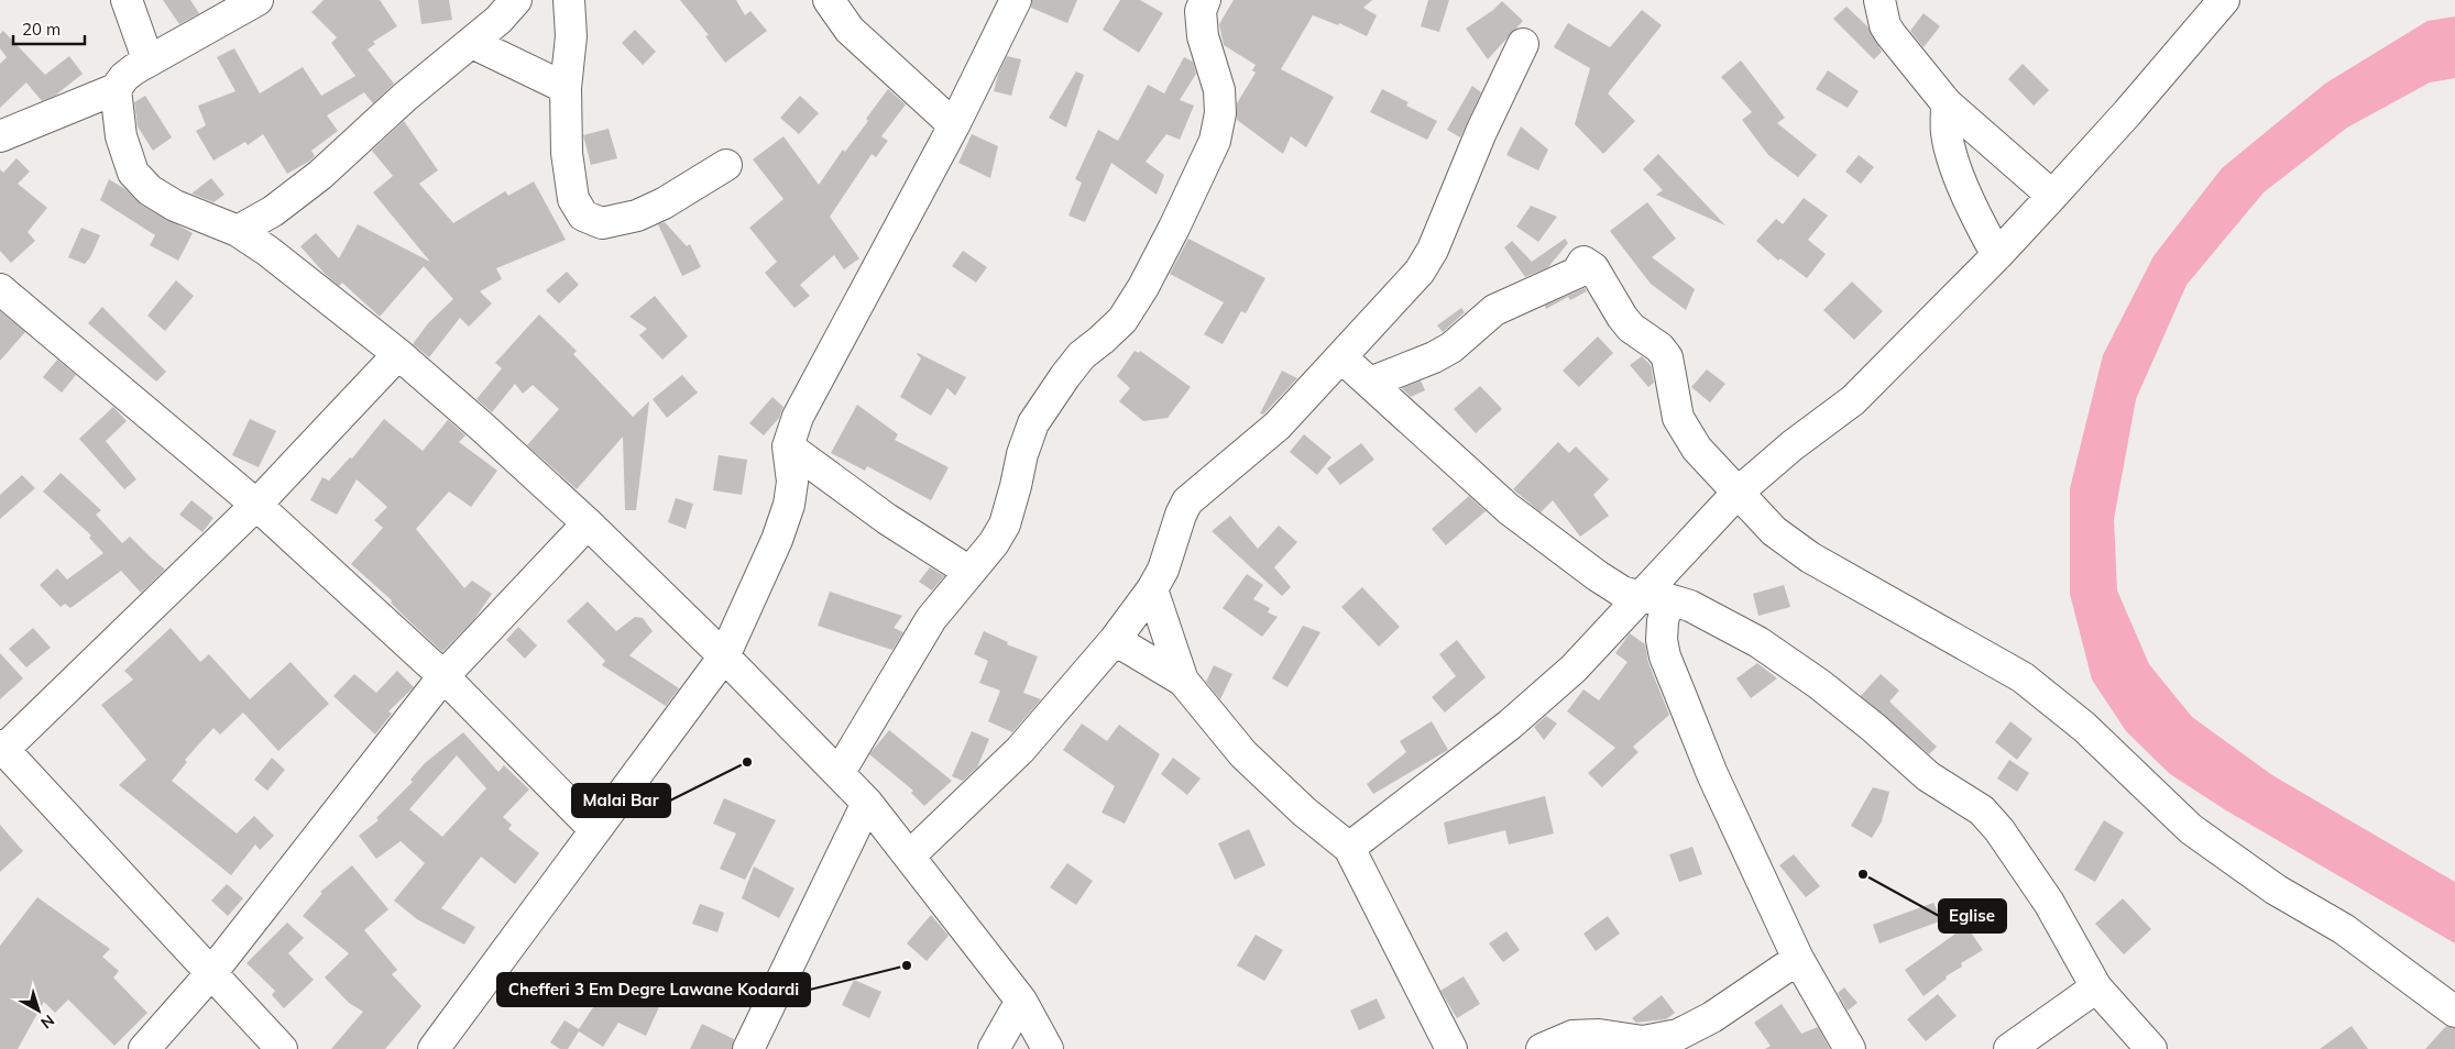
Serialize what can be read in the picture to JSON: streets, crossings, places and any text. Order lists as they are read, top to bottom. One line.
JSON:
{"places":["Malai Bar","Eglise","Chefferi 3 Em Degre Lawane Kodardi"],"scale_bar":"20 m","north":"bottom right"}
